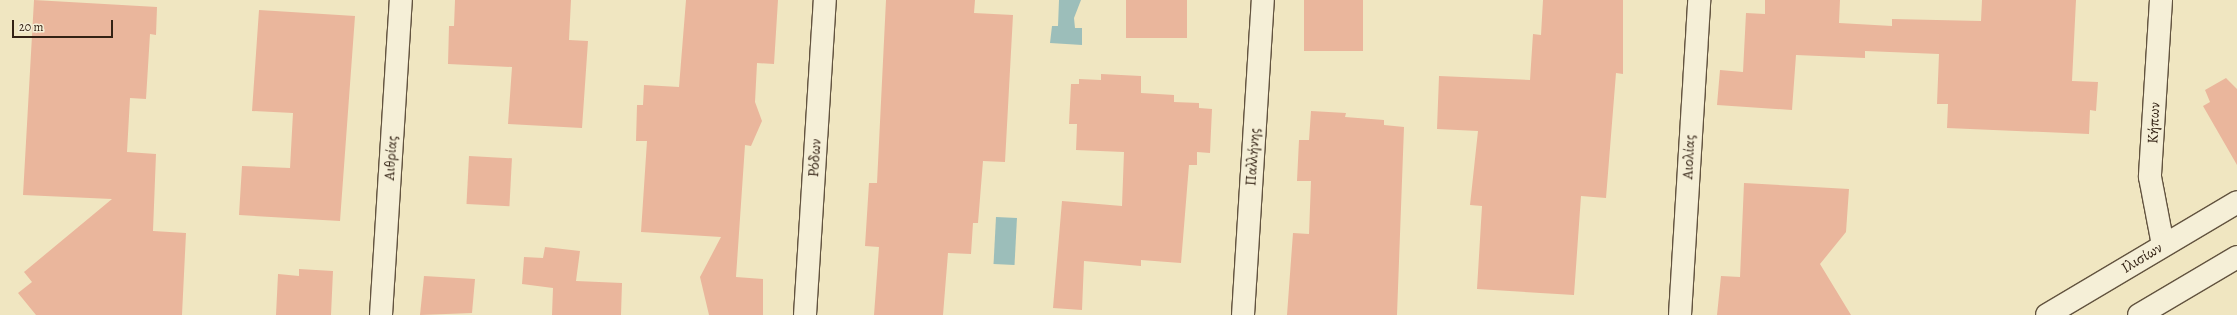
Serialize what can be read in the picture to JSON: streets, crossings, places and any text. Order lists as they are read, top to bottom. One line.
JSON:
{"streets":{"street":["Κήπων","Παλλήνης","Αιολίας","Αιθρίας","Ρόδων","Ιλισίων"]},"crossings":[["Κήπων","Ιλισίων"]],"scale_bar":"20 m"}
